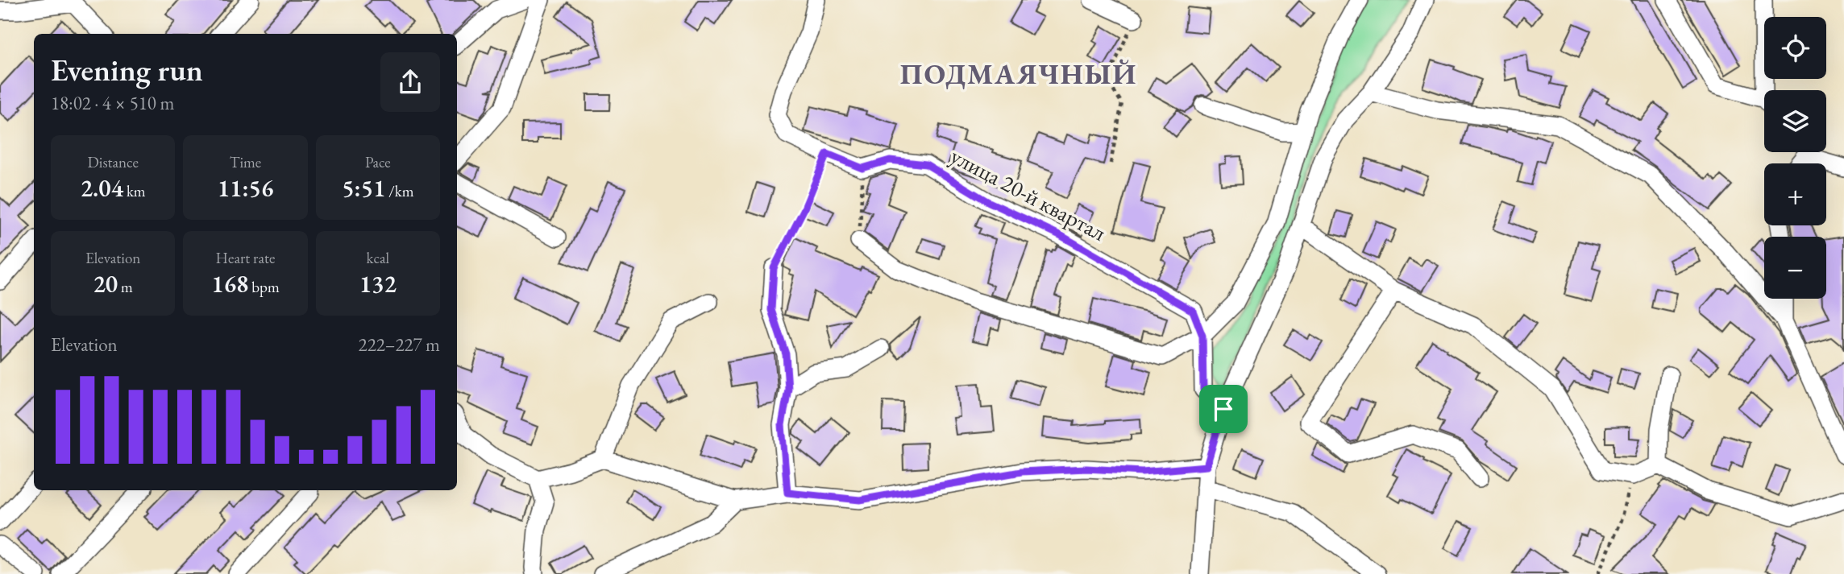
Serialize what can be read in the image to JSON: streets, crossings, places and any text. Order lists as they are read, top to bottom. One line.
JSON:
{"streets":{"street":["улица 20-й квартал"]},"districts":["ПОДМАЯЧНЫЙ"],"page":{"map_buttons":["+","−"],"heading":["Evening run","18:02 · 4 × 510 m"],"stats":[["Distance","2.04 km"],["Time","11:56"],["Pace","5:51 /km"],["Elevation","20 m"],["Heart rate","168 bpm"],["kcal","132"]],"chart":["Elevation","222–227 m"]}}
